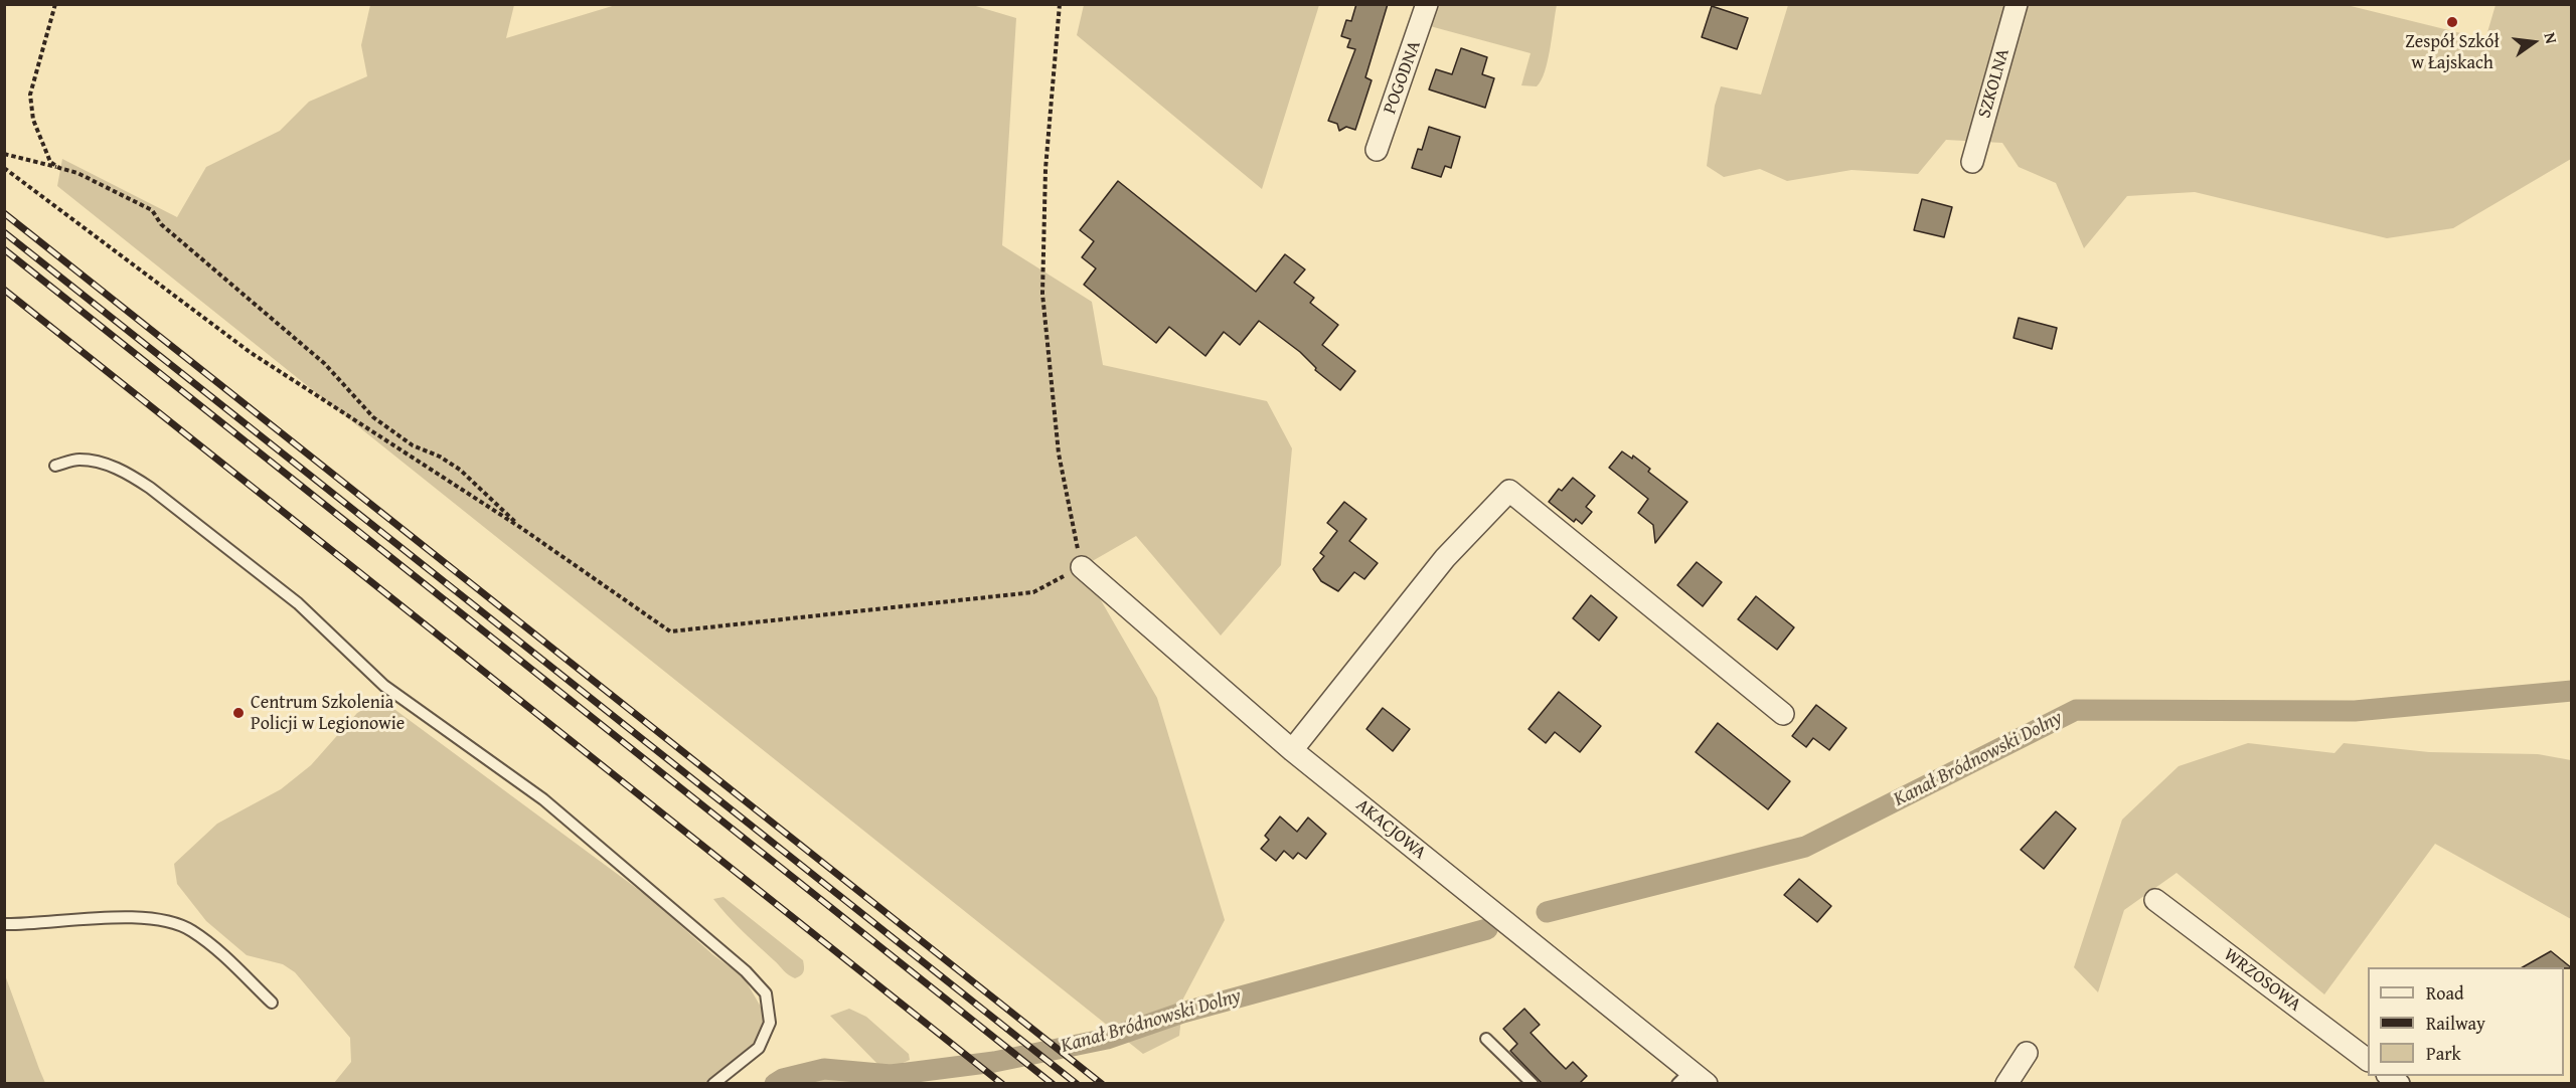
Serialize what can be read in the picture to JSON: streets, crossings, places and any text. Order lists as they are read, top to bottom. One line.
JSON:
{"streets":{"street":["POGODNA","SZKOLNA","AKACJOWA","WRZOSOWA"]},"water":["Kanał Bródnowski Dolny"],"places":["Zespół Szkół w Łajskach","Centrum Szkolenia Policji w Legionowie"],"legend":["Road","Railway","Park"],"north":"right"}
